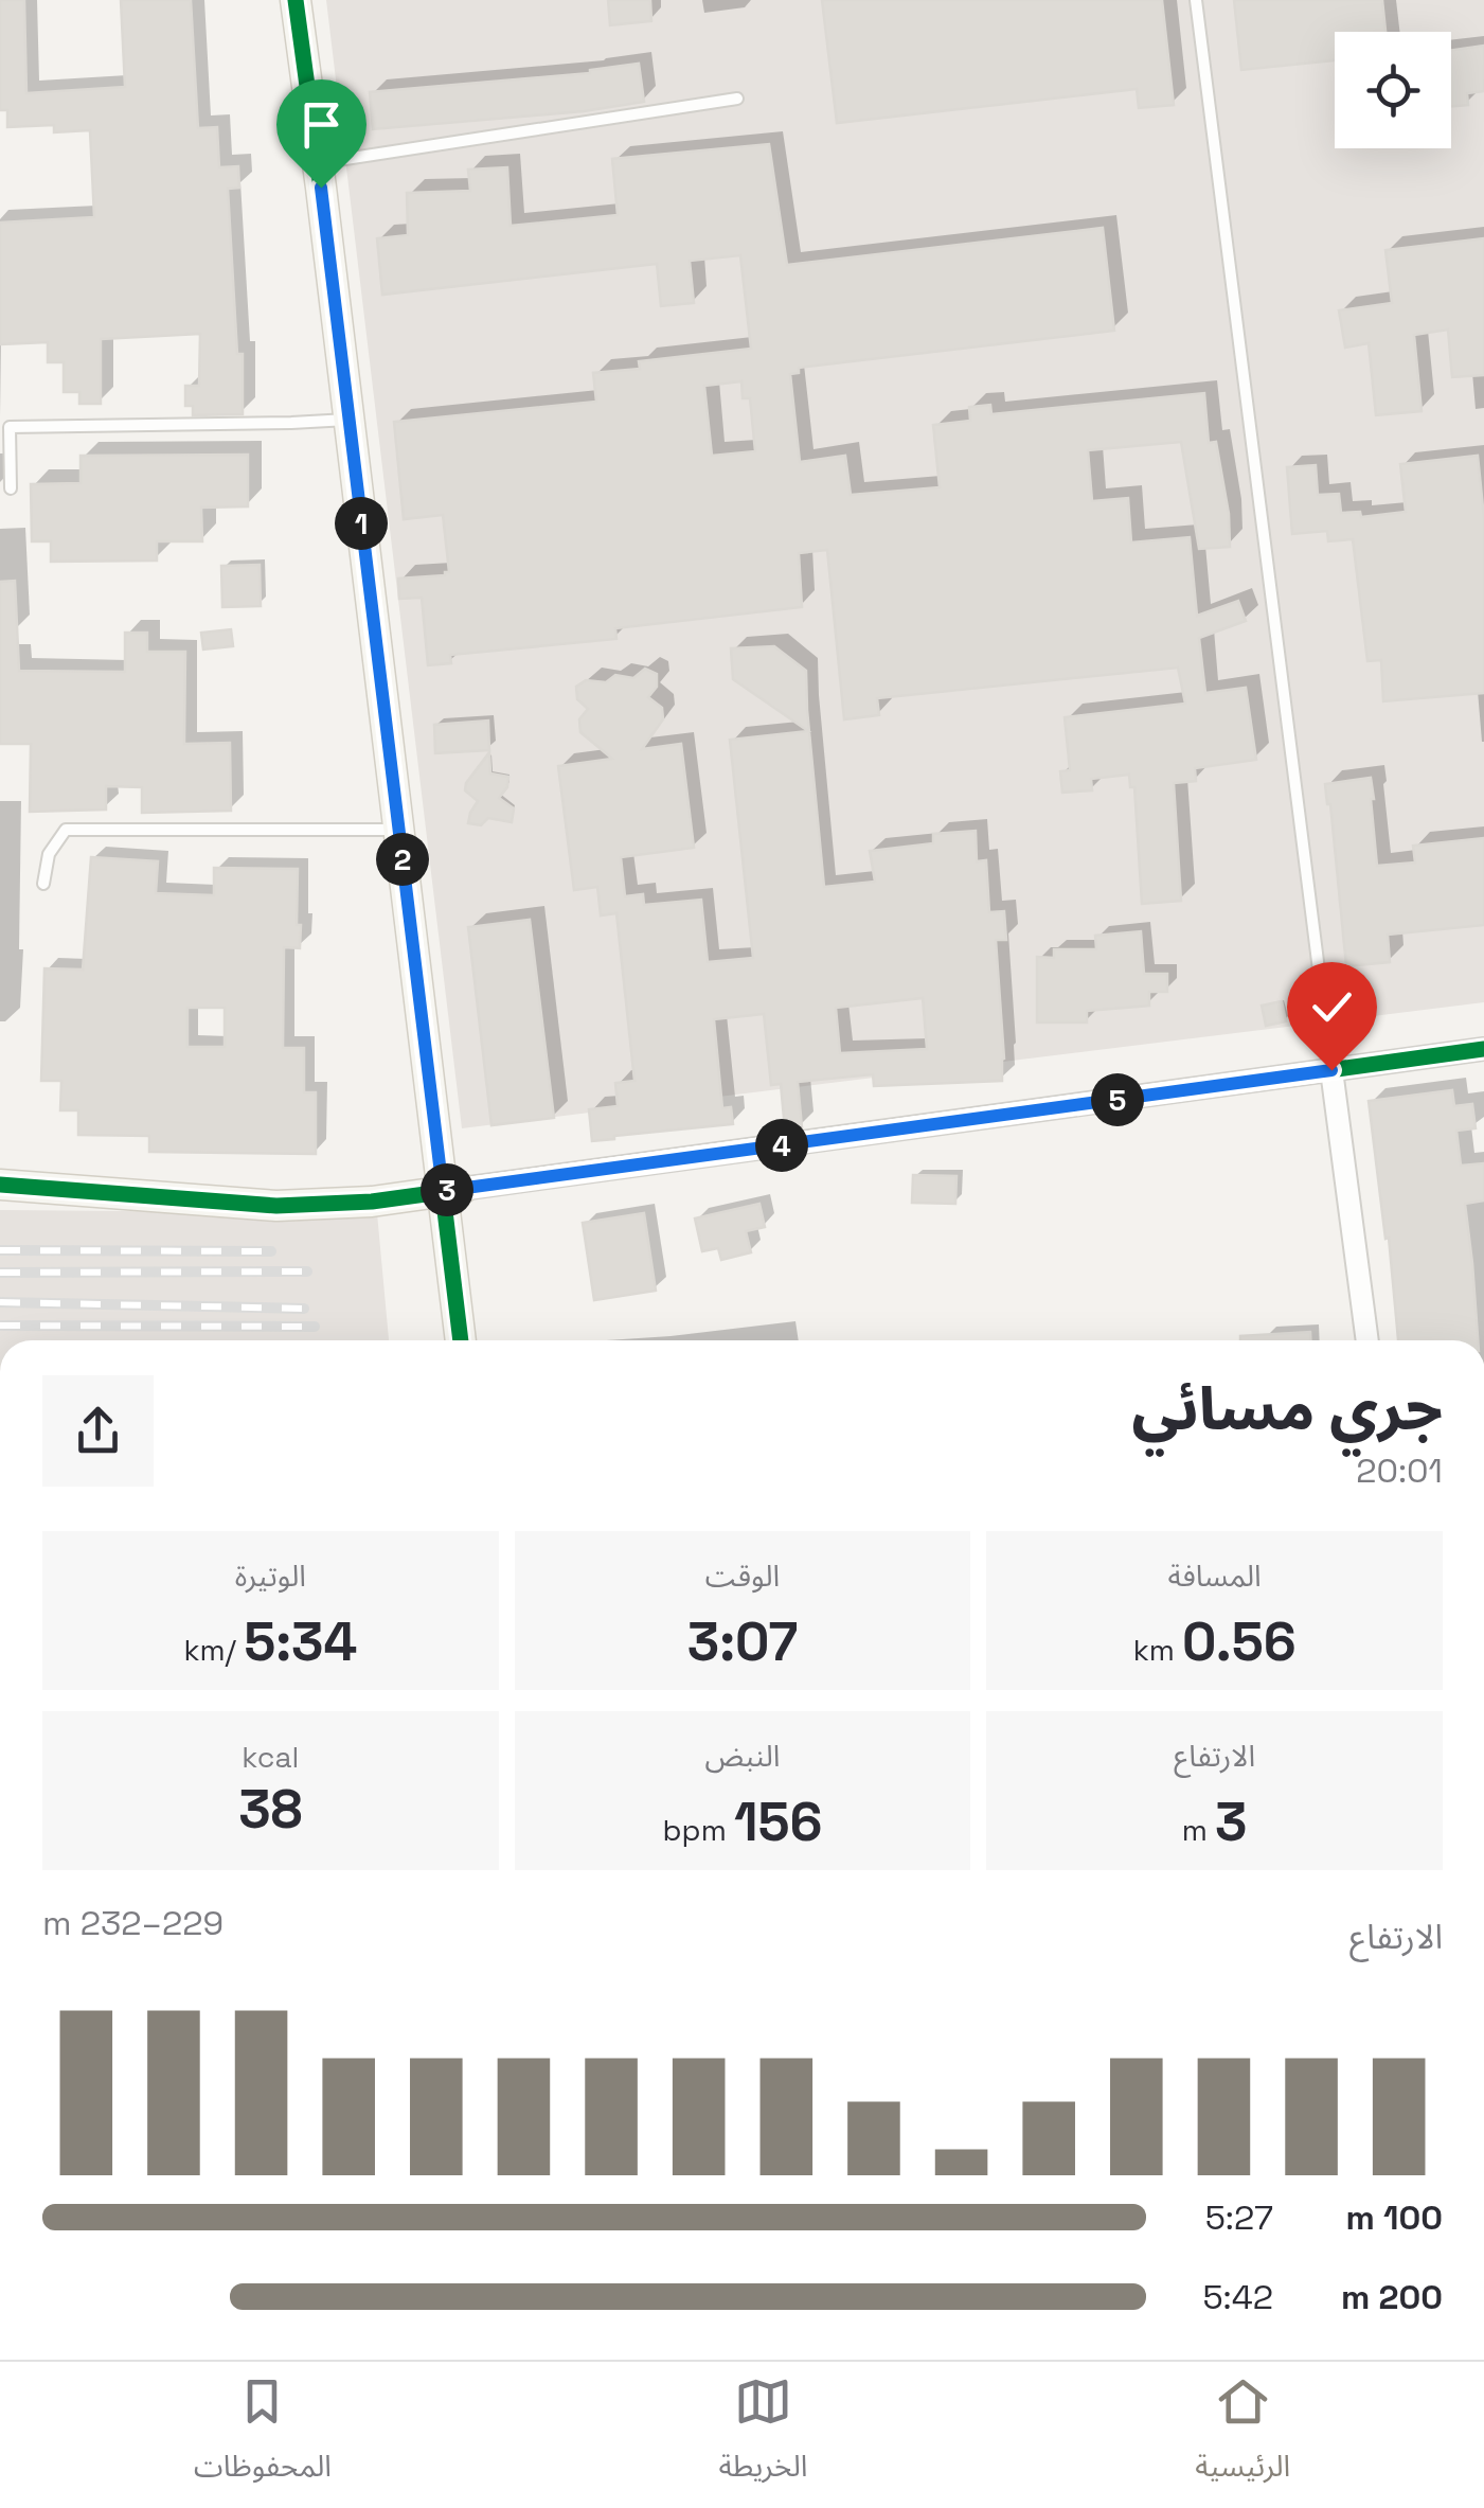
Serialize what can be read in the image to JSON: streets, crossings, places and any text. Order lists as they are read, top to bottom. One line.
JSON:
{"page":{"pins":["1","2","5","4","3"],"heading":["جري مسائي","20:01"],"stats":[["المسافة","0.56 km"],["الوقت","3:07"],["الوتيرة","5:34 /km"],["الارتفاع","3 m"],["النبض","156 bpm"],["kcal","38"]],"chart":["الارتفاع","229–232 m"],"list":[{"name":"100 m","note":"5:27"},{"name":"200 m","note":"5:42"}],"tabs":["الرئيسية","الخريطة","المحفوظات"]}}
